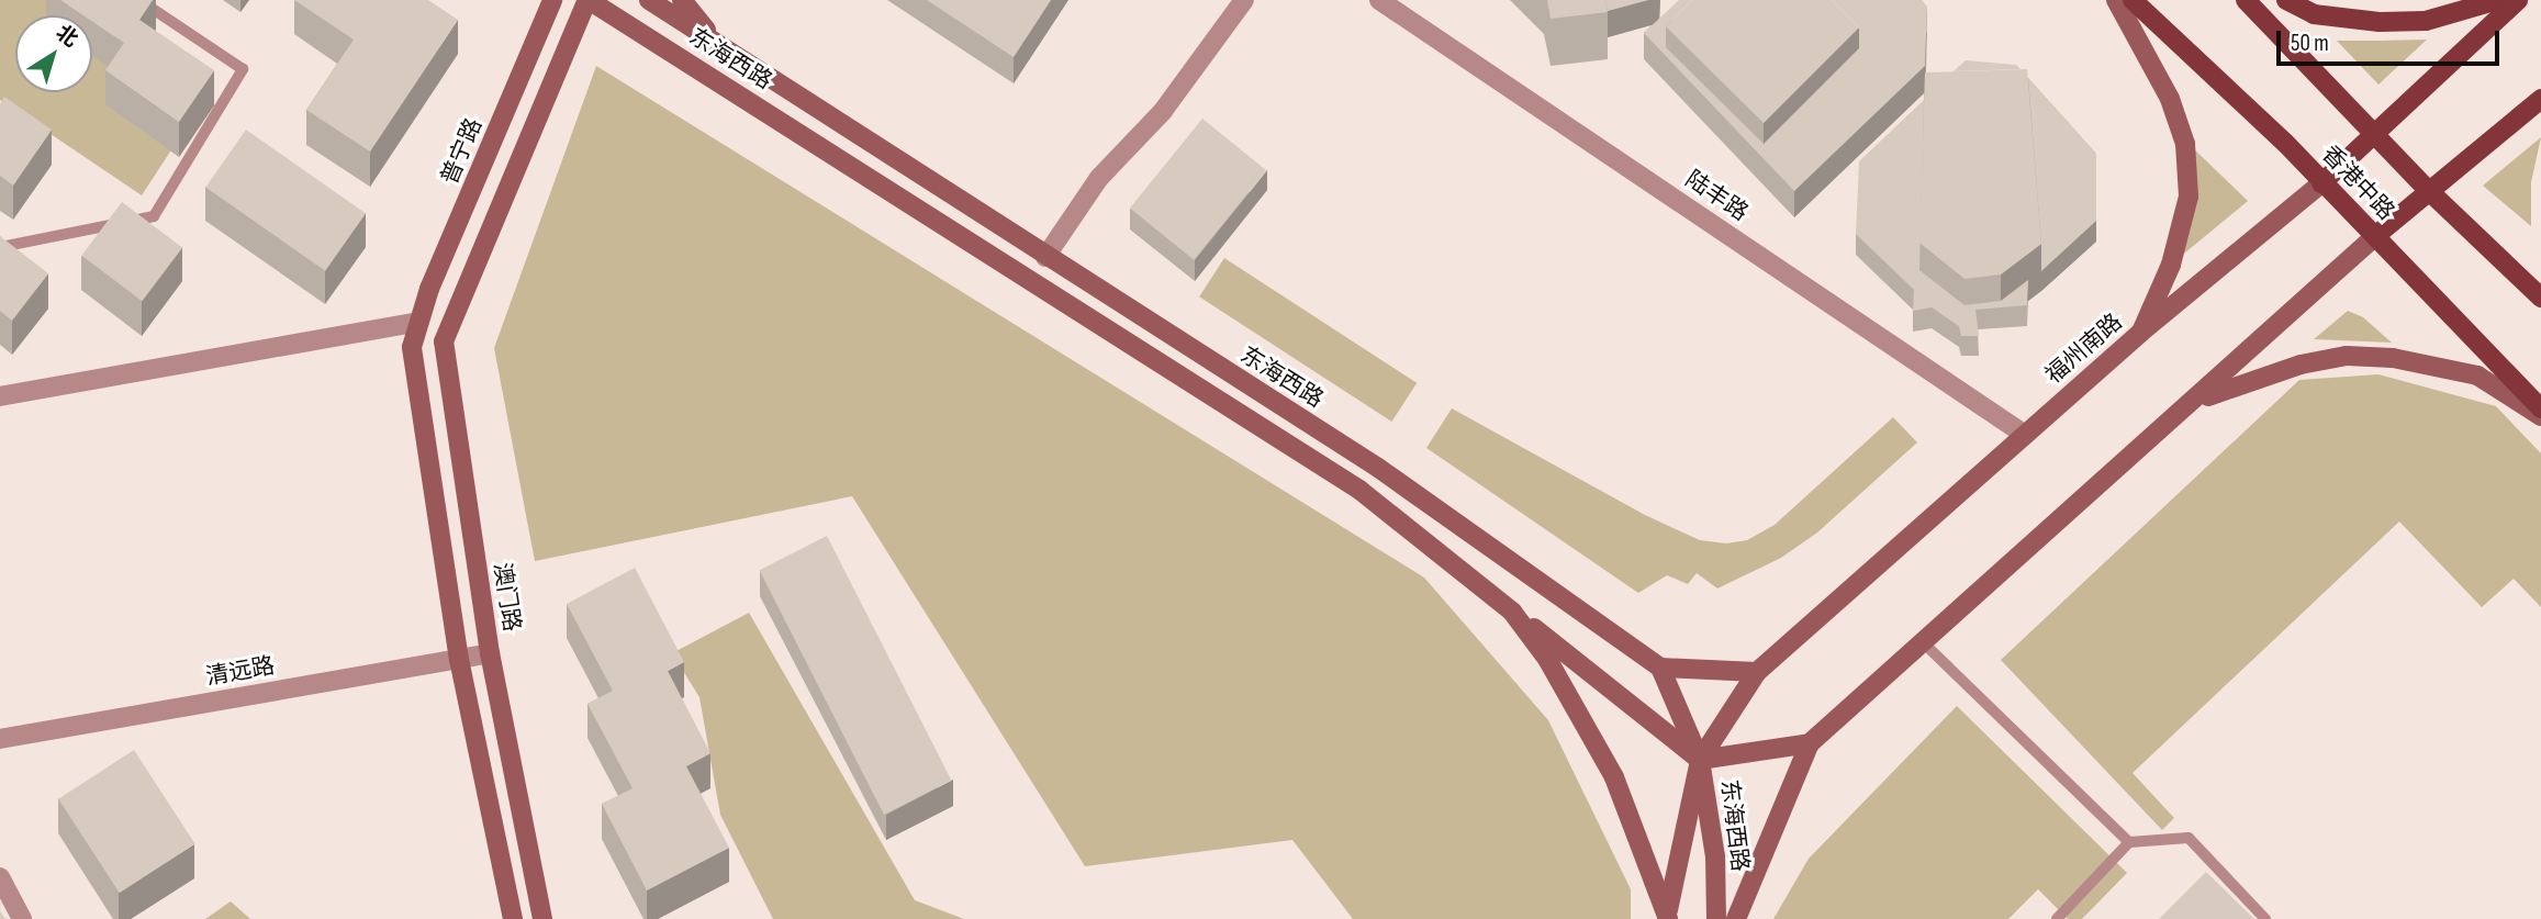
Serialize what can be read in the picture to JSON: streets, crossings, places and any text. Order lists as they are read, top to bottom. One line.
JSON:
{"streets":{"main road":["东海西路","普宁路","香港中路","福州南路","澳门路"],"street":["陆丰路","清远路"]},"crossings":[["东海西路","福州南路"],["香港中路","福州南路"],["陆丰路","福州南路"],["澳门路","清远路"]],"scale_bar":"50 m","north":"top right"}
